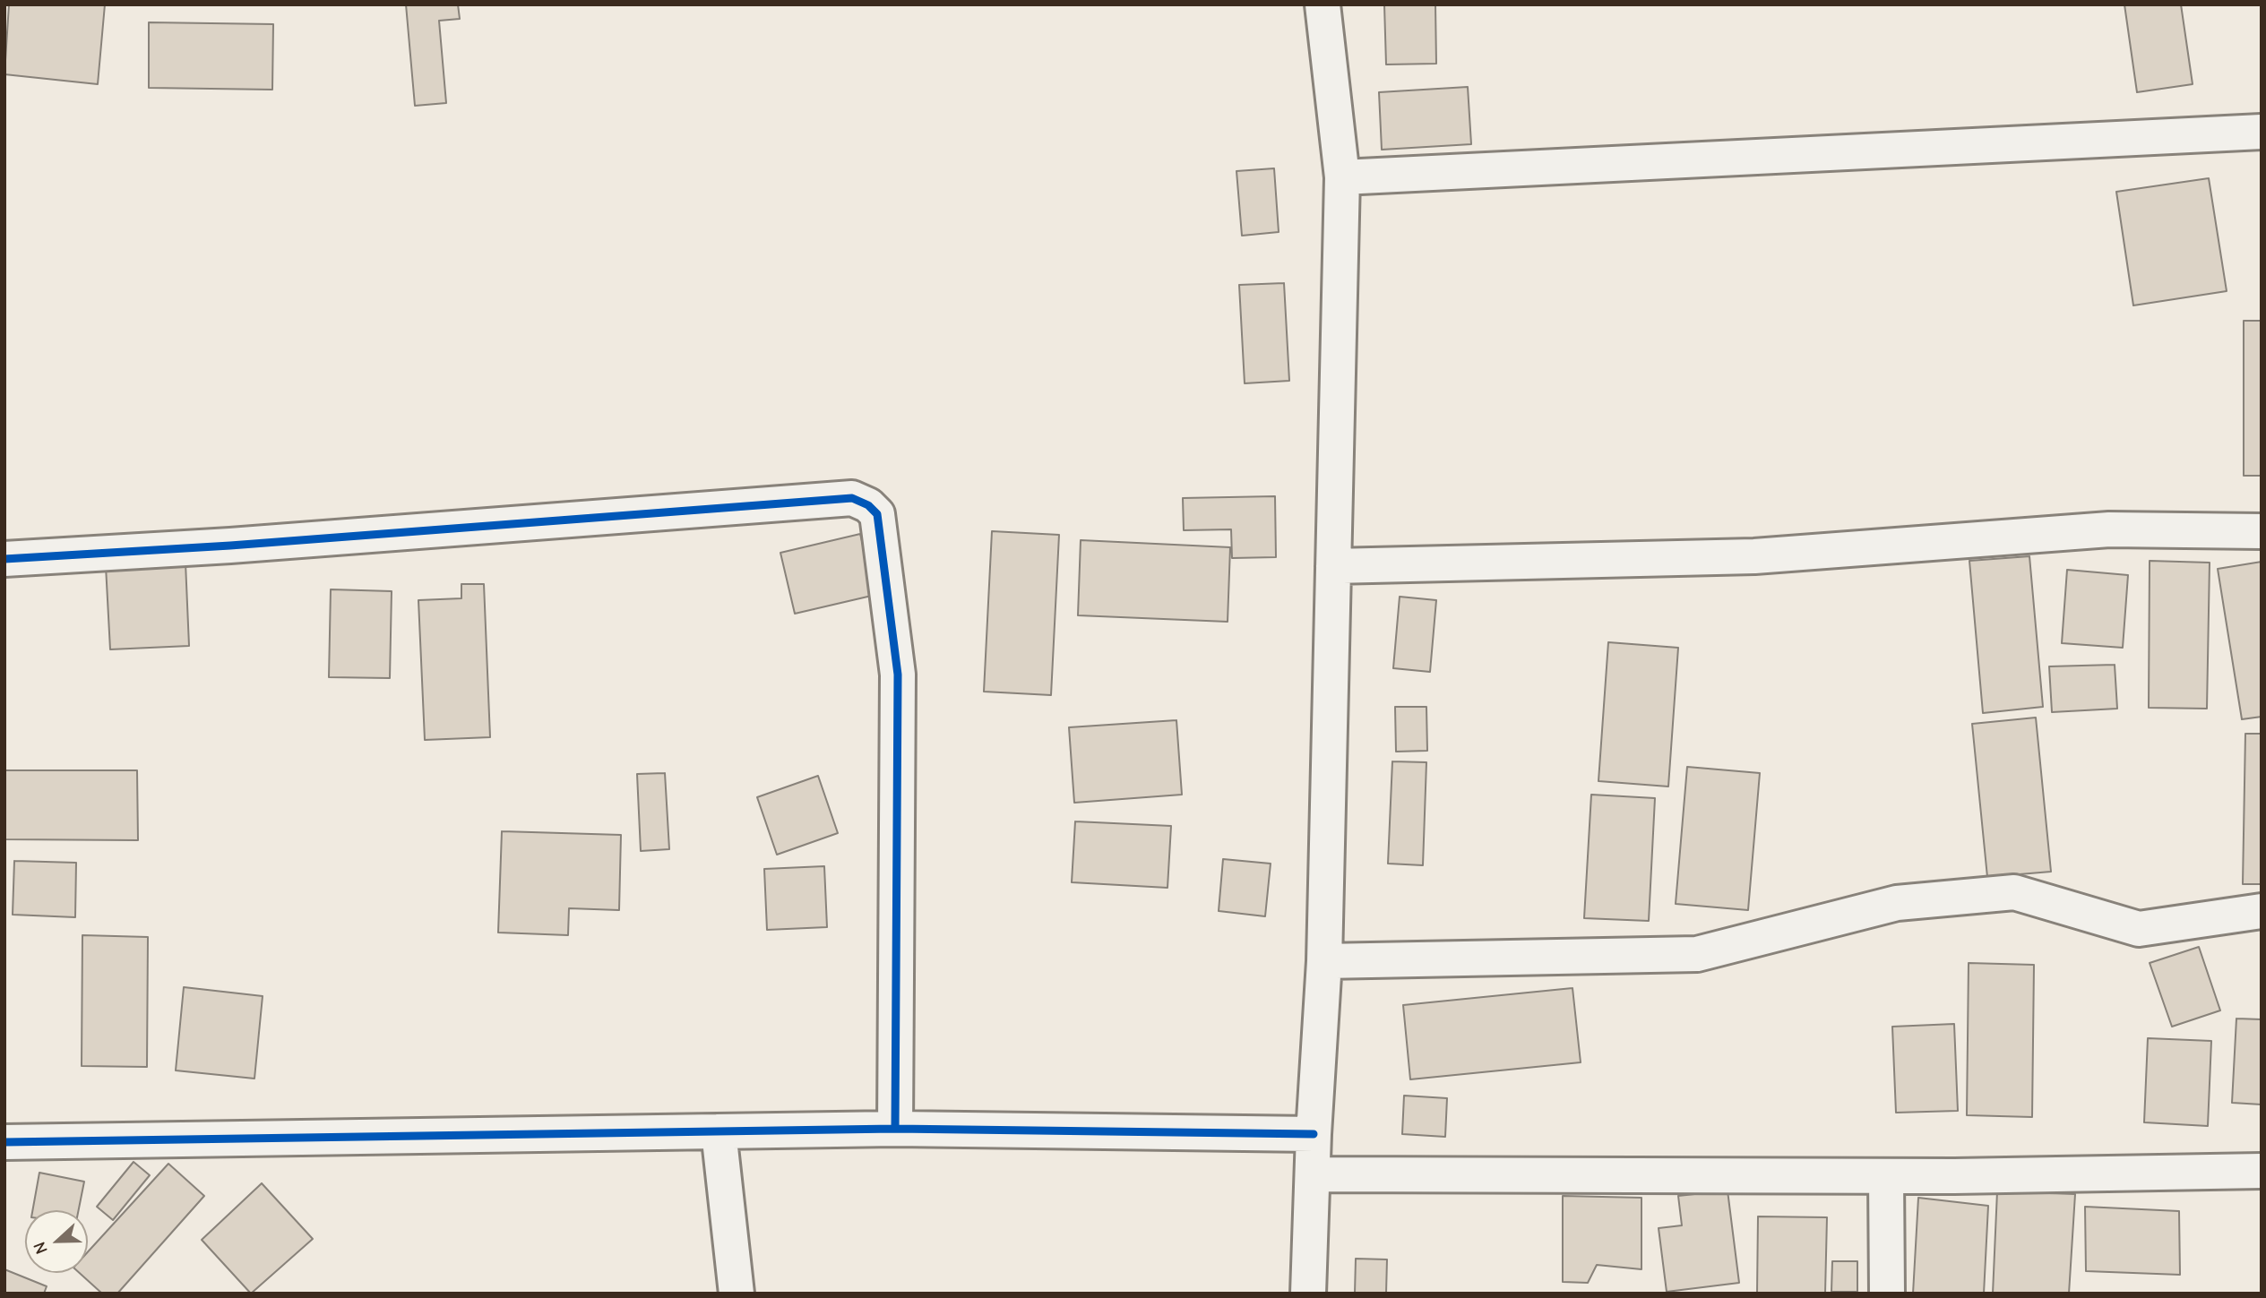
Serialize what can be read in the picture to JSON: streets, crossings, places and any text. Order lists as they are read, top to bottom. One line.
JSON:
{"north":"left"}
